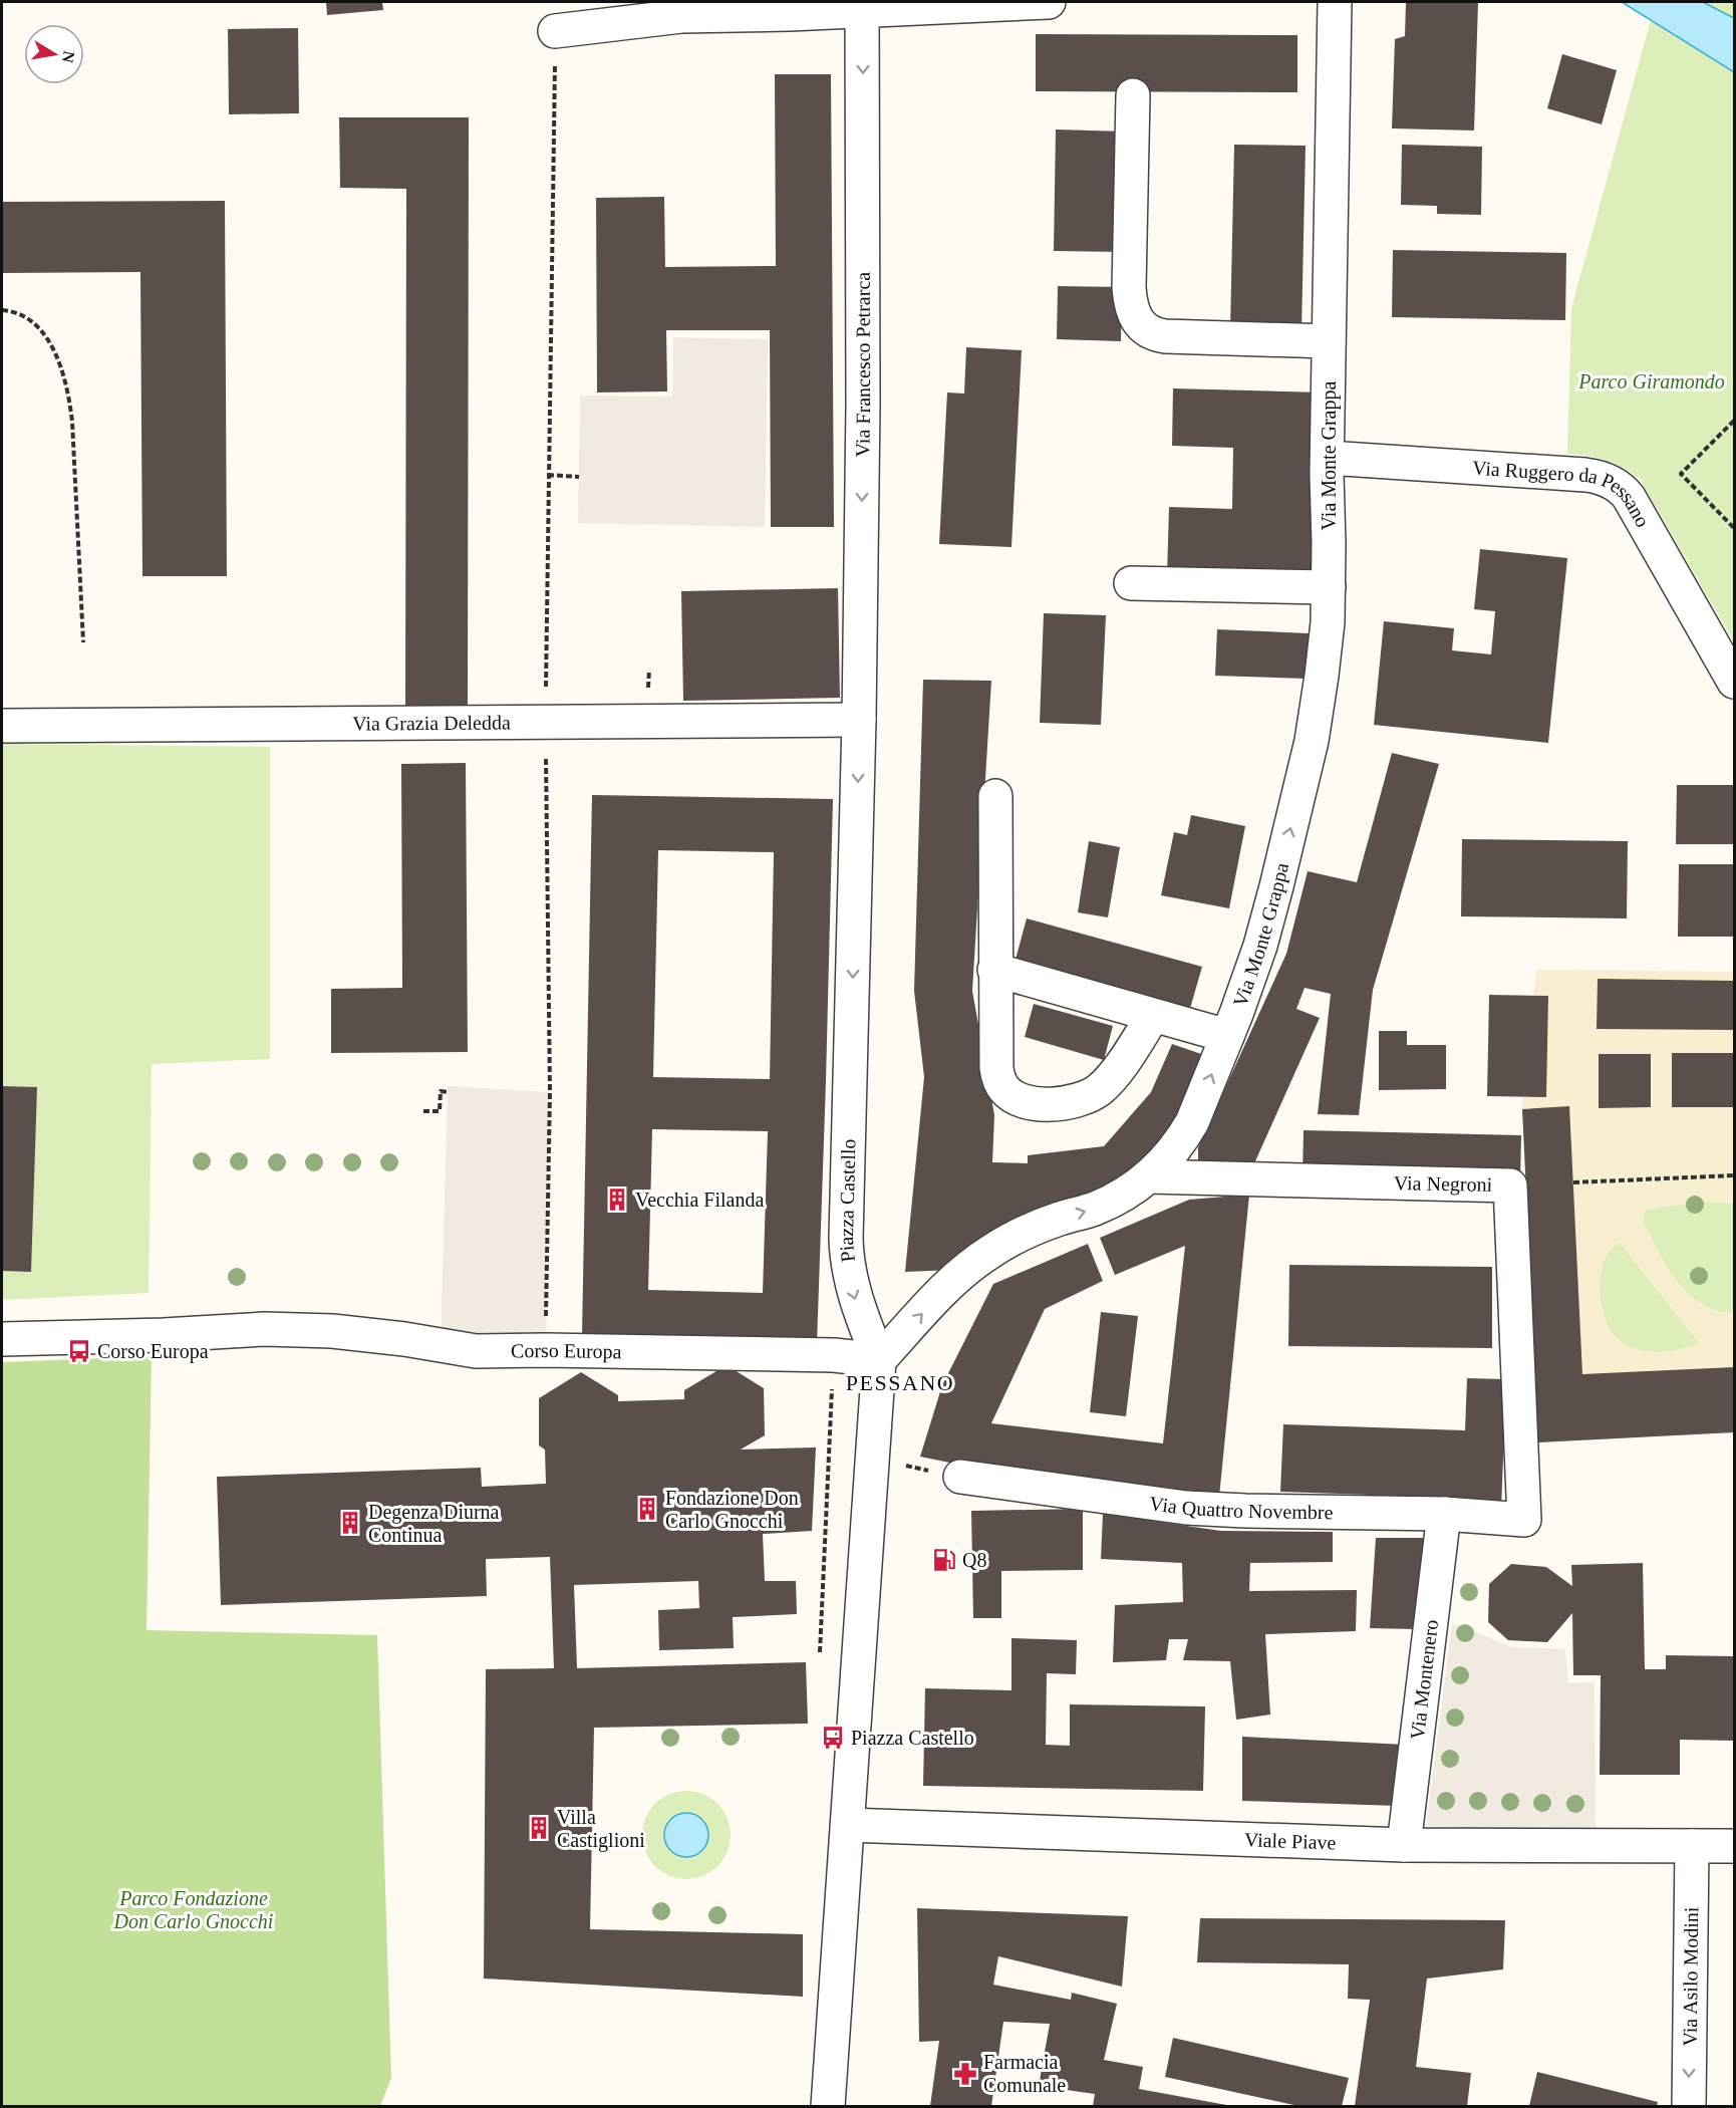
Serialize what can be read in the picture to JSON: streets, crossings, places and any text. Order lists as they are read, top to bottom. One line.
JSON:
{"streets":{"street":["Via Francesco Petrarca","Via Monte Grappa","Via Ruggero da Pessano","Via Grazia Deledda","Via Negroni","Piazza Castello","Corso Europa","Via Quattro Novembre","Via Montenero","Viale Piave","Via Asilo Modini"]},"crossings":[["Via Francesco Petrarca","Via Grazia Deledda"],["Via Francesco Petrarca","Piazza Castello"],["Via Monte Grappa","Via Ruggero da Pessano"],["Via Monte Grappa","Via Negroni"],["Via Monte Grappa","Piazza Castello"],["Via Monte Grappa","Corso Europa"],["Via Grazia Deledda","Piazza Castello"],["Via Negroni","Via Quattro Novembre"],["Piazza Castello","Corso Europa"],["Piazza Castello","Viale Piave"],["Via Quattro Novembre","Via Montenero"],["Via Montenero","Viale Piave"],["Viale Piave","Via Asilo Modini"]],"one_way":["Via Francesco Petrarca","Via Monte Grappa","Piazza Castello","Via Asilo Modini"],"districts":["PESSANO"],"parks":["Parco Giramondo","Parco Fondazione Don Carlo Gnocchi"],"places":{"building":["Vecchia Filanda","Fondazione Don Carlo Gnocchi","Degenza Diurna Continua","Villa Castiglioni"],"bus stop":["Corso Europa","Piazza Castello"],"fuel station":["Q8"],"pharmacy":["Farmacia Comunale"]},"north":"right"}
